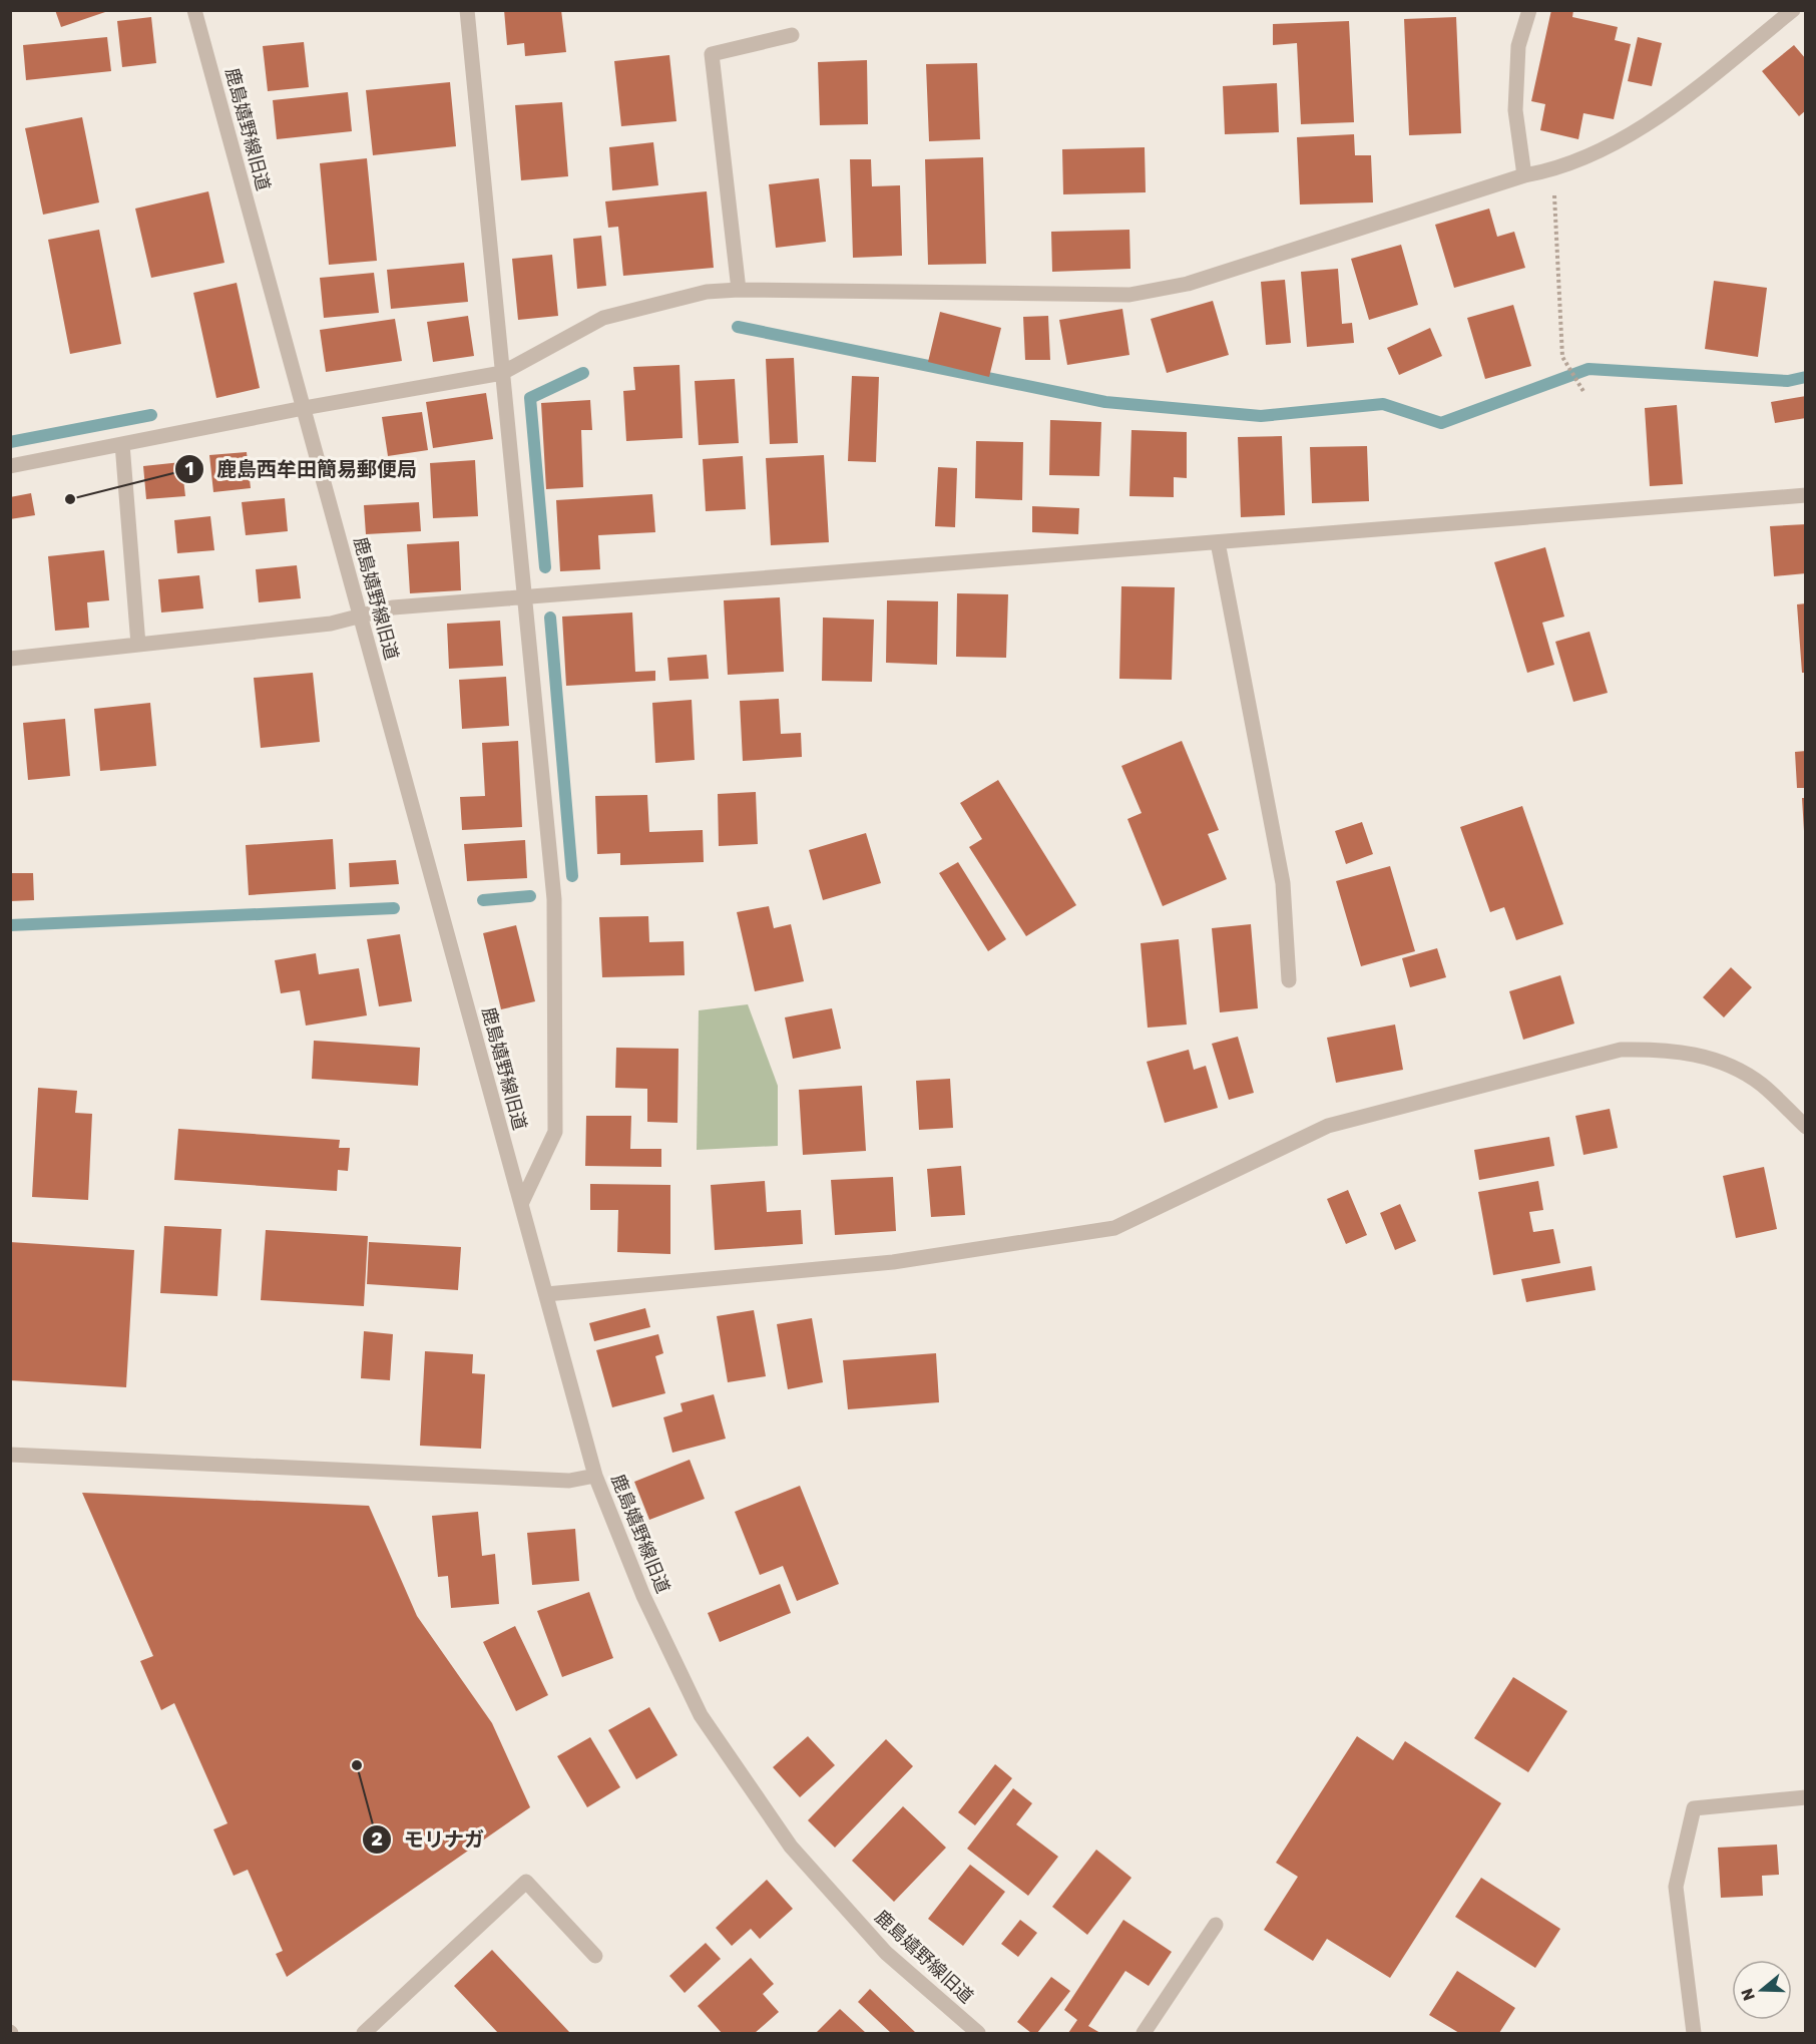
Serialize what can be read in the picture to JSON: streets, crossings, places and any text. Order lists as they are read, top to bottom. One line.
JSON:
{"streets":{"street":["鹿島嬉野線旧道"]},"places":["鹿島西牟田簡易郵便局","モリナガ"],"north":"left"}
